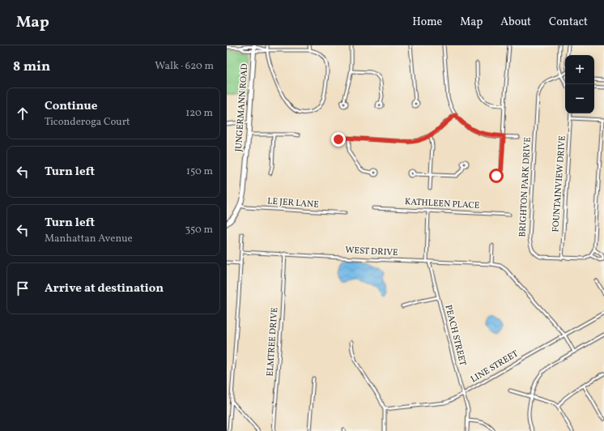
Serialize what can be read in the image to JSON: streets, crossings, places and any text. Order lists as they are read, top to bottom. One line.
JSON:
{"streets":{"main road":["JUNGERMANN ROAD"],"street":["FOUNTAINVIEW DRIVE","BRIGHTON PARK DRIVE","LE JER LANE","KATHLEEN PLACE","WEST DRIVE","PEACH STREET","ELMTREE DRIVE","LINE STREET"]},"crossings":[["JUNGERMANN ROAD","LE JER LANE"],["FOUNTAINVIEW DRIVE","BRIGHTON PARK DRIVE"],["KATHLEEN PLACE","PEACH STREET"],["WEST DRIVE","PEACH STREET"],["WEST DRIVE","ELMTREE DRIVE"],["WEST DRIVE","LINE STREET"],["PEACH STREET","LINE STREET"]],"page":{"header":"Map","nav":["Home","Map","About","Contact"],"heading":["8 min","Walk · 620 m"],"map_buttons":["+","−"],"list":[["Continue","Ticonderoga Court","120 m"],["Turn left","150 m"],["Turn left","Manhattan Avenue","350 m"],"Arrive at destination"]}}
